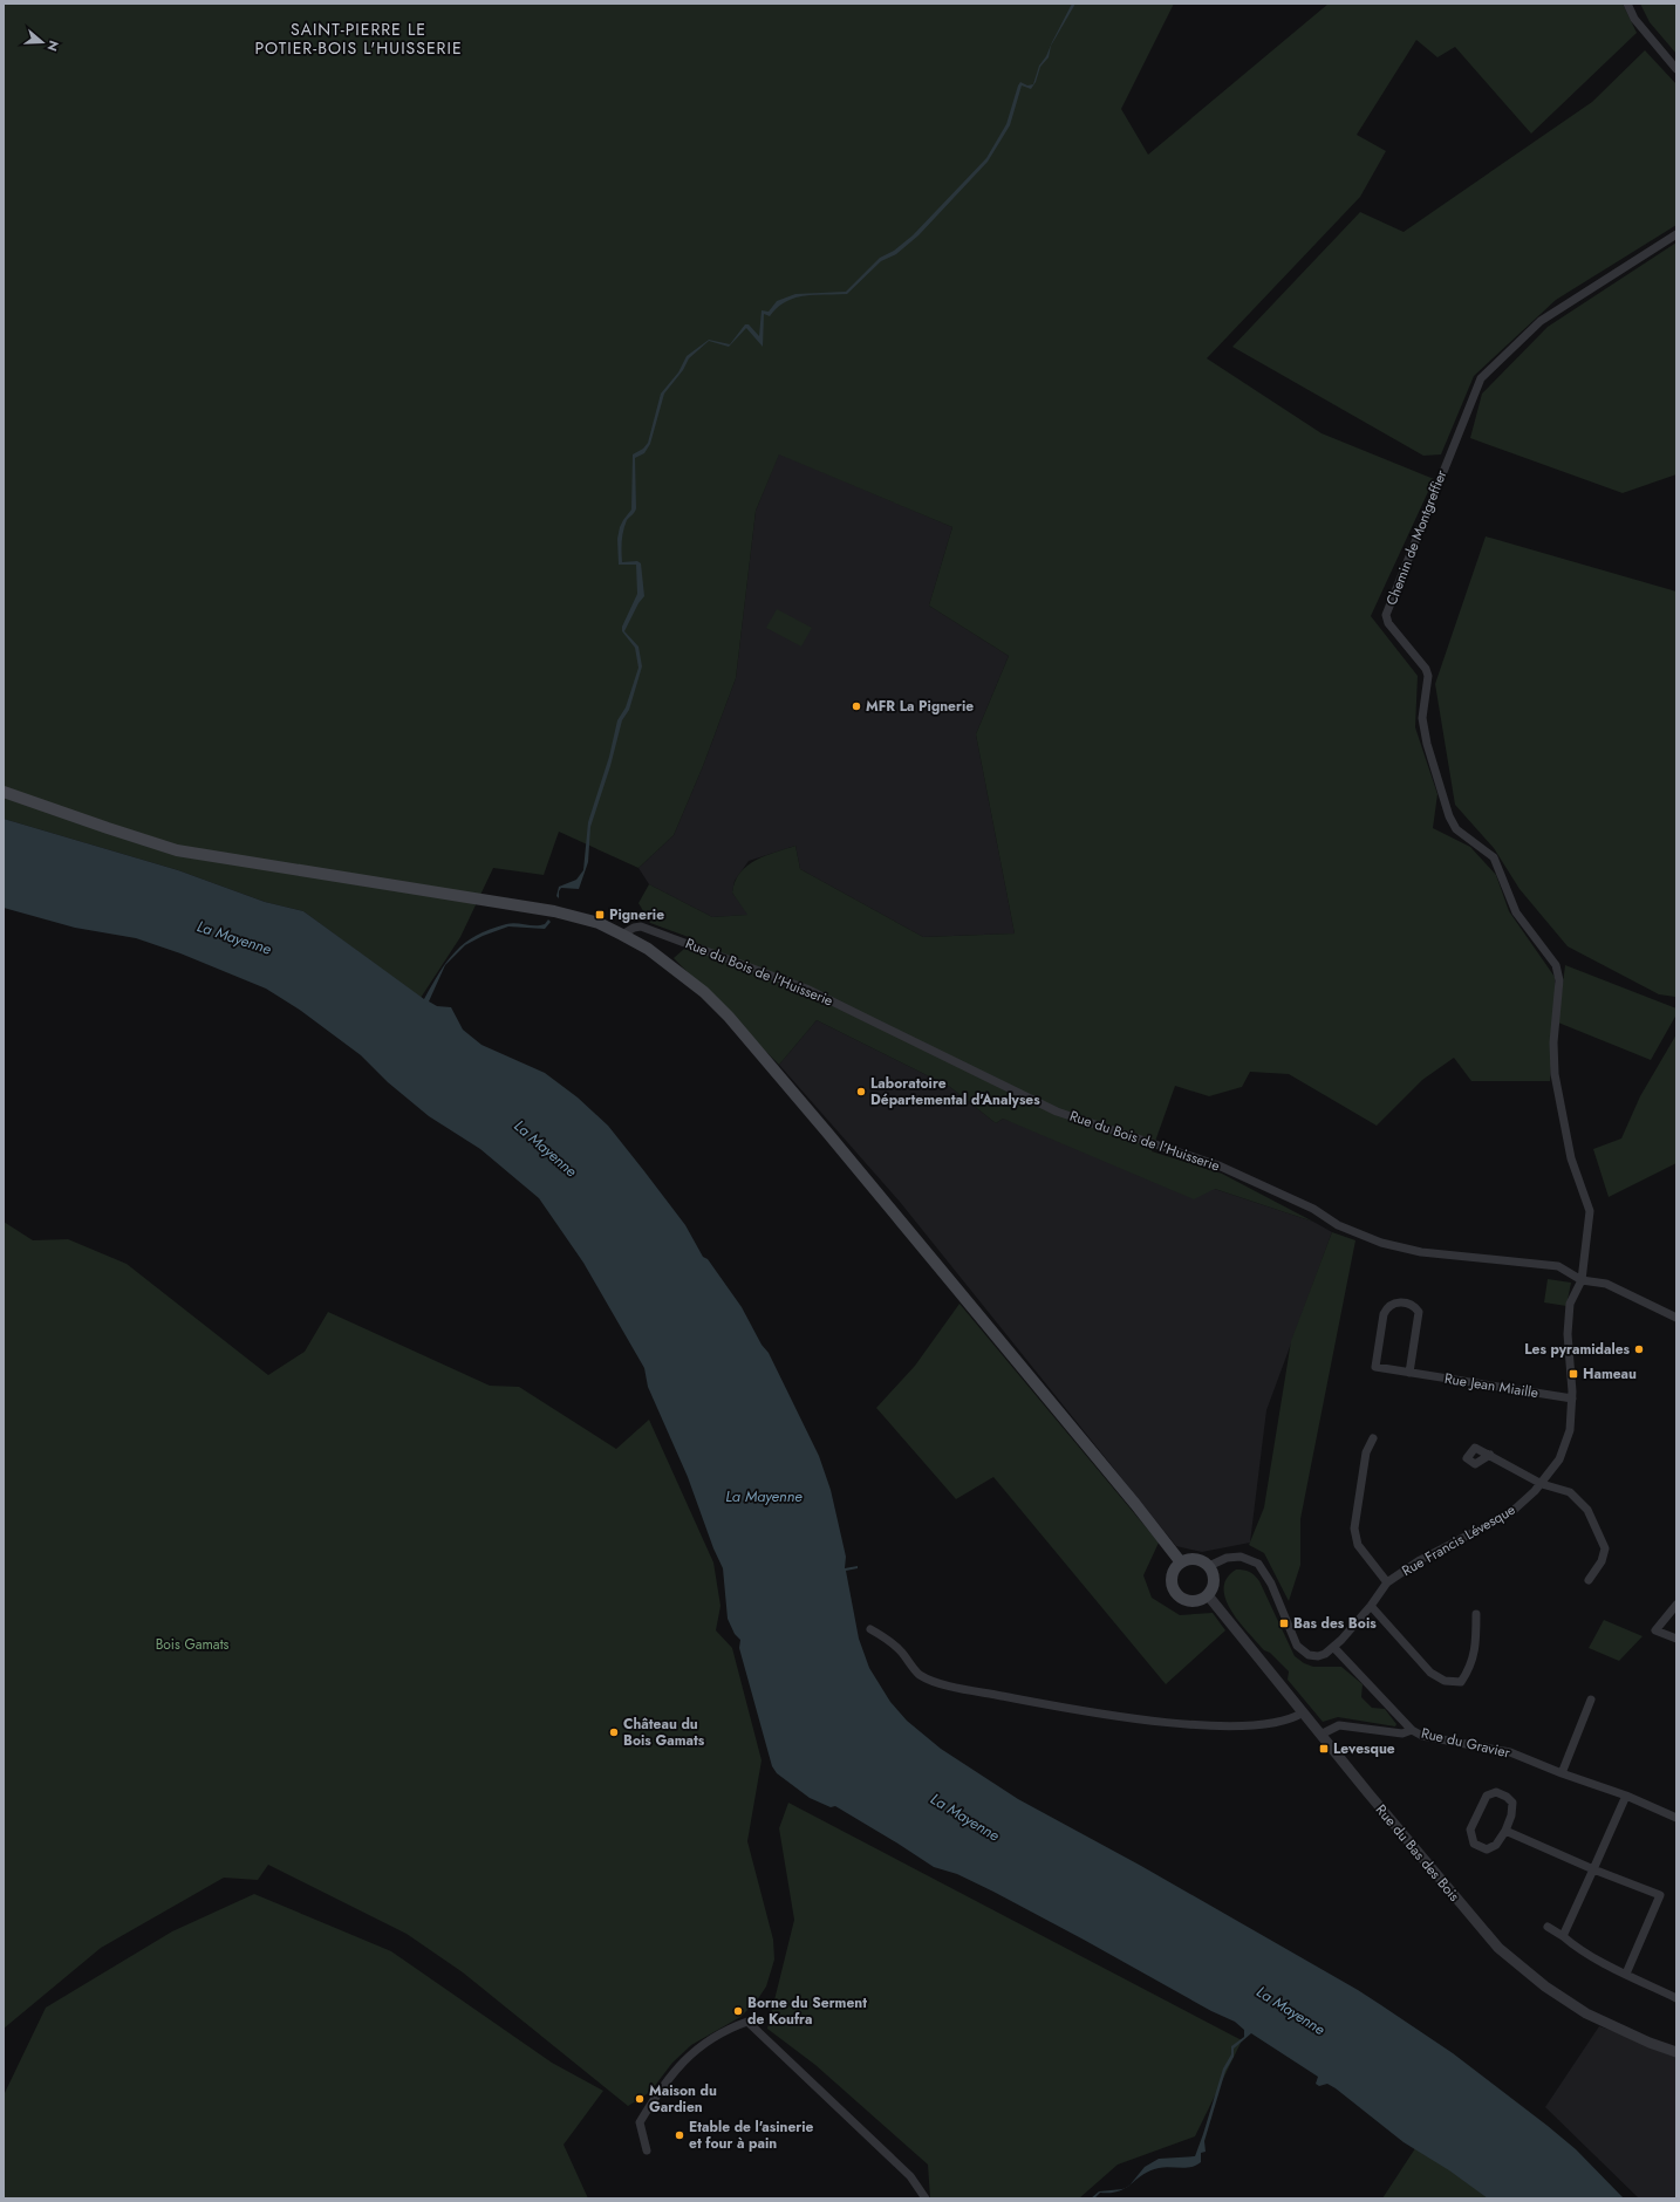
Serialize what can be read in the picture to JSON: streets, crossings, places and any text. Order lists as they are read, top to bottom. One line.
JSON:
{"streets":{"street":["Chemin de Montgreffier","Rue du Bois de l'Huisserie","Rue Jean Miaille","Rue Francis Lévesque","Rue du Gravier","Rue du Bas des Bois"]},"crossings":[["Chemin de Montgreffier","Rue du Bois de l'Huisserie"],["Chemin de Montgreffier","Rue Francis Lévesque"],["Rue du Bois de l'Huisserie","Rue Francis Lévesque"],["Rue Jean Miaille","Rue Francis Lévesque"],["Rue Francis Lévesque","Rue du Gravier"],["Rue Francis Lévesque","Rue du Bas des Bois"]],"districts":["SAINT-PIERRE LE POTIER-BOIS L'HUISSERIE"],"water":["La Mayenne"],"parks":["Bois Gamats"],"places":{"other":["MFR La Pignerie","Laboratoire Départemental d'Analyses","Les pyramidales","Château du Bois Gamats","Borne du Serment de Koufra","Maison du Gardien","Etable de l'asinerie et four à pain"],"transit":["Pignerie","Hameau","Bas des Bois","Levesque"]},"north":"right"}
